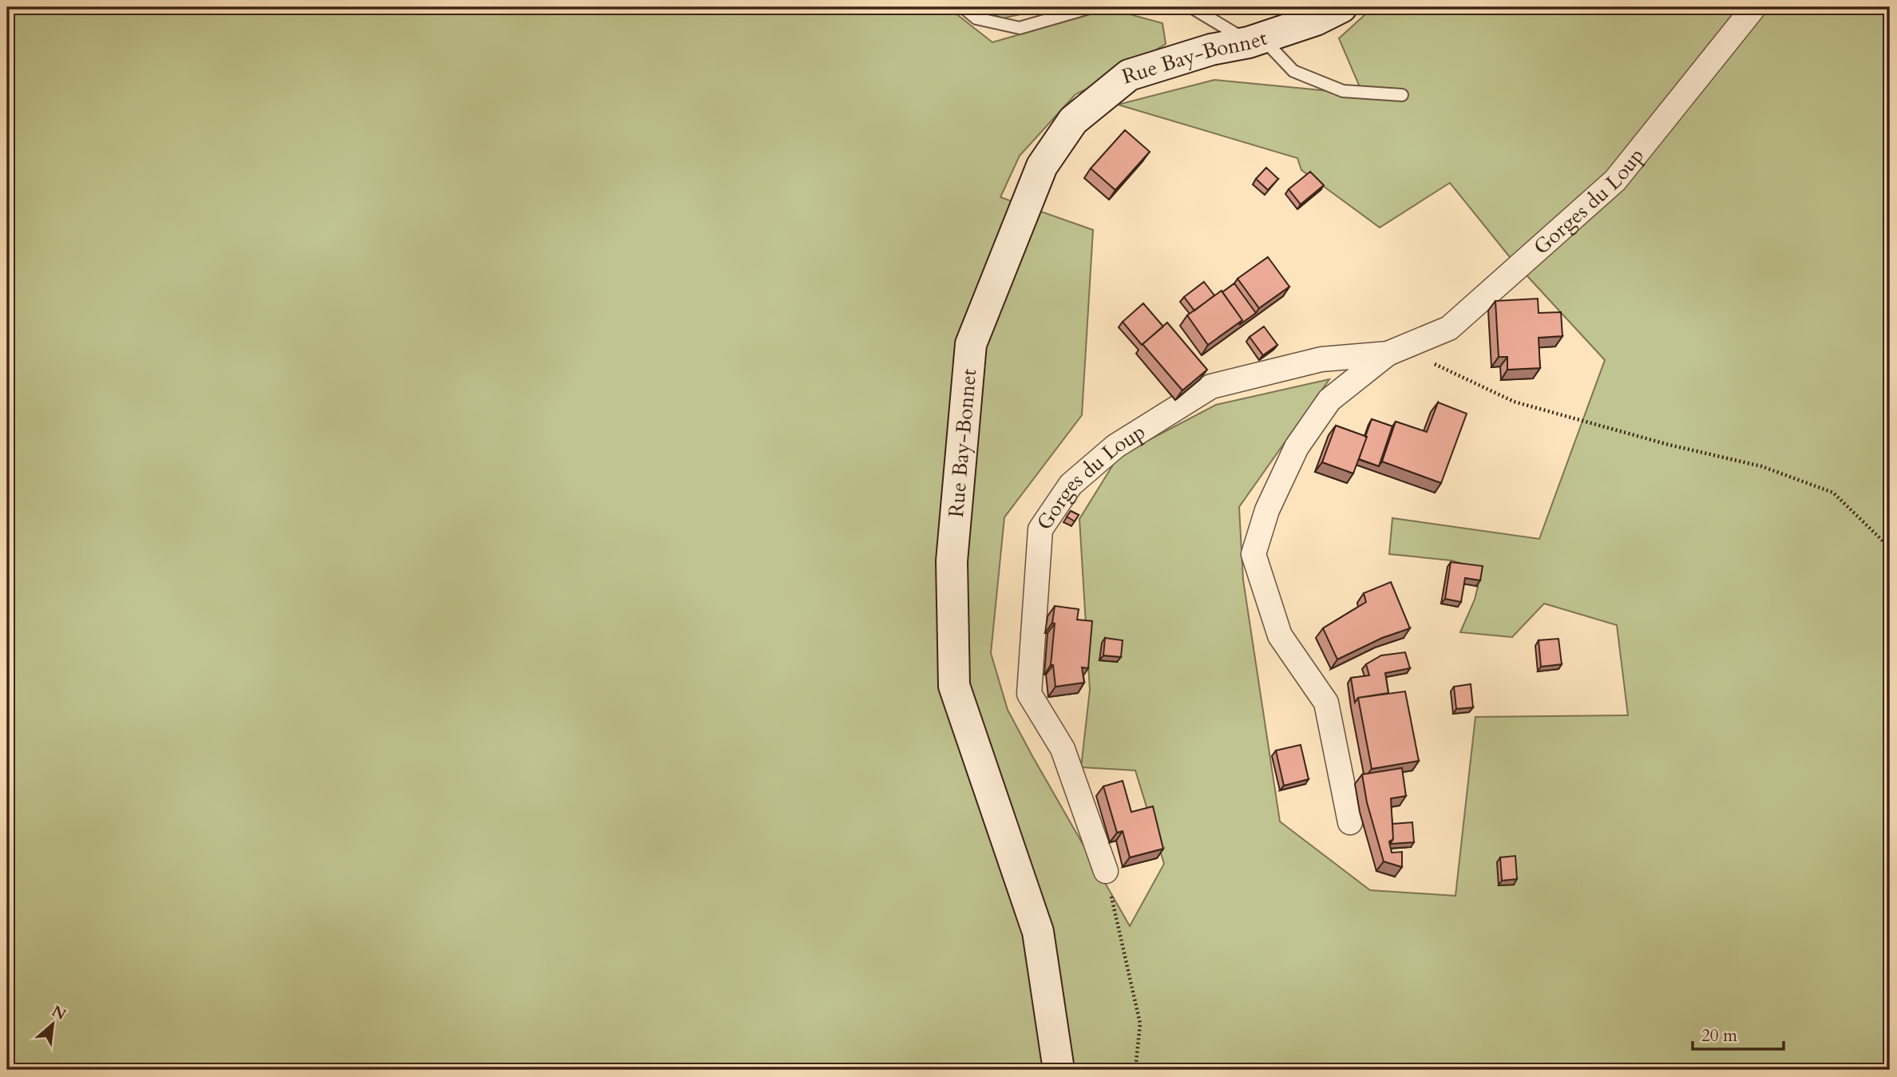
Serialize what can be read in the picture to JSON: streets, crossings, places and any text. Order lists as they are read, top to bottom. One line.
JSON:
{"streets":{"main road":["Rue Bay-Bonnet"],"street":["Gorges du Loup"]},"scale_bar":"20 m","north":"top right"}
